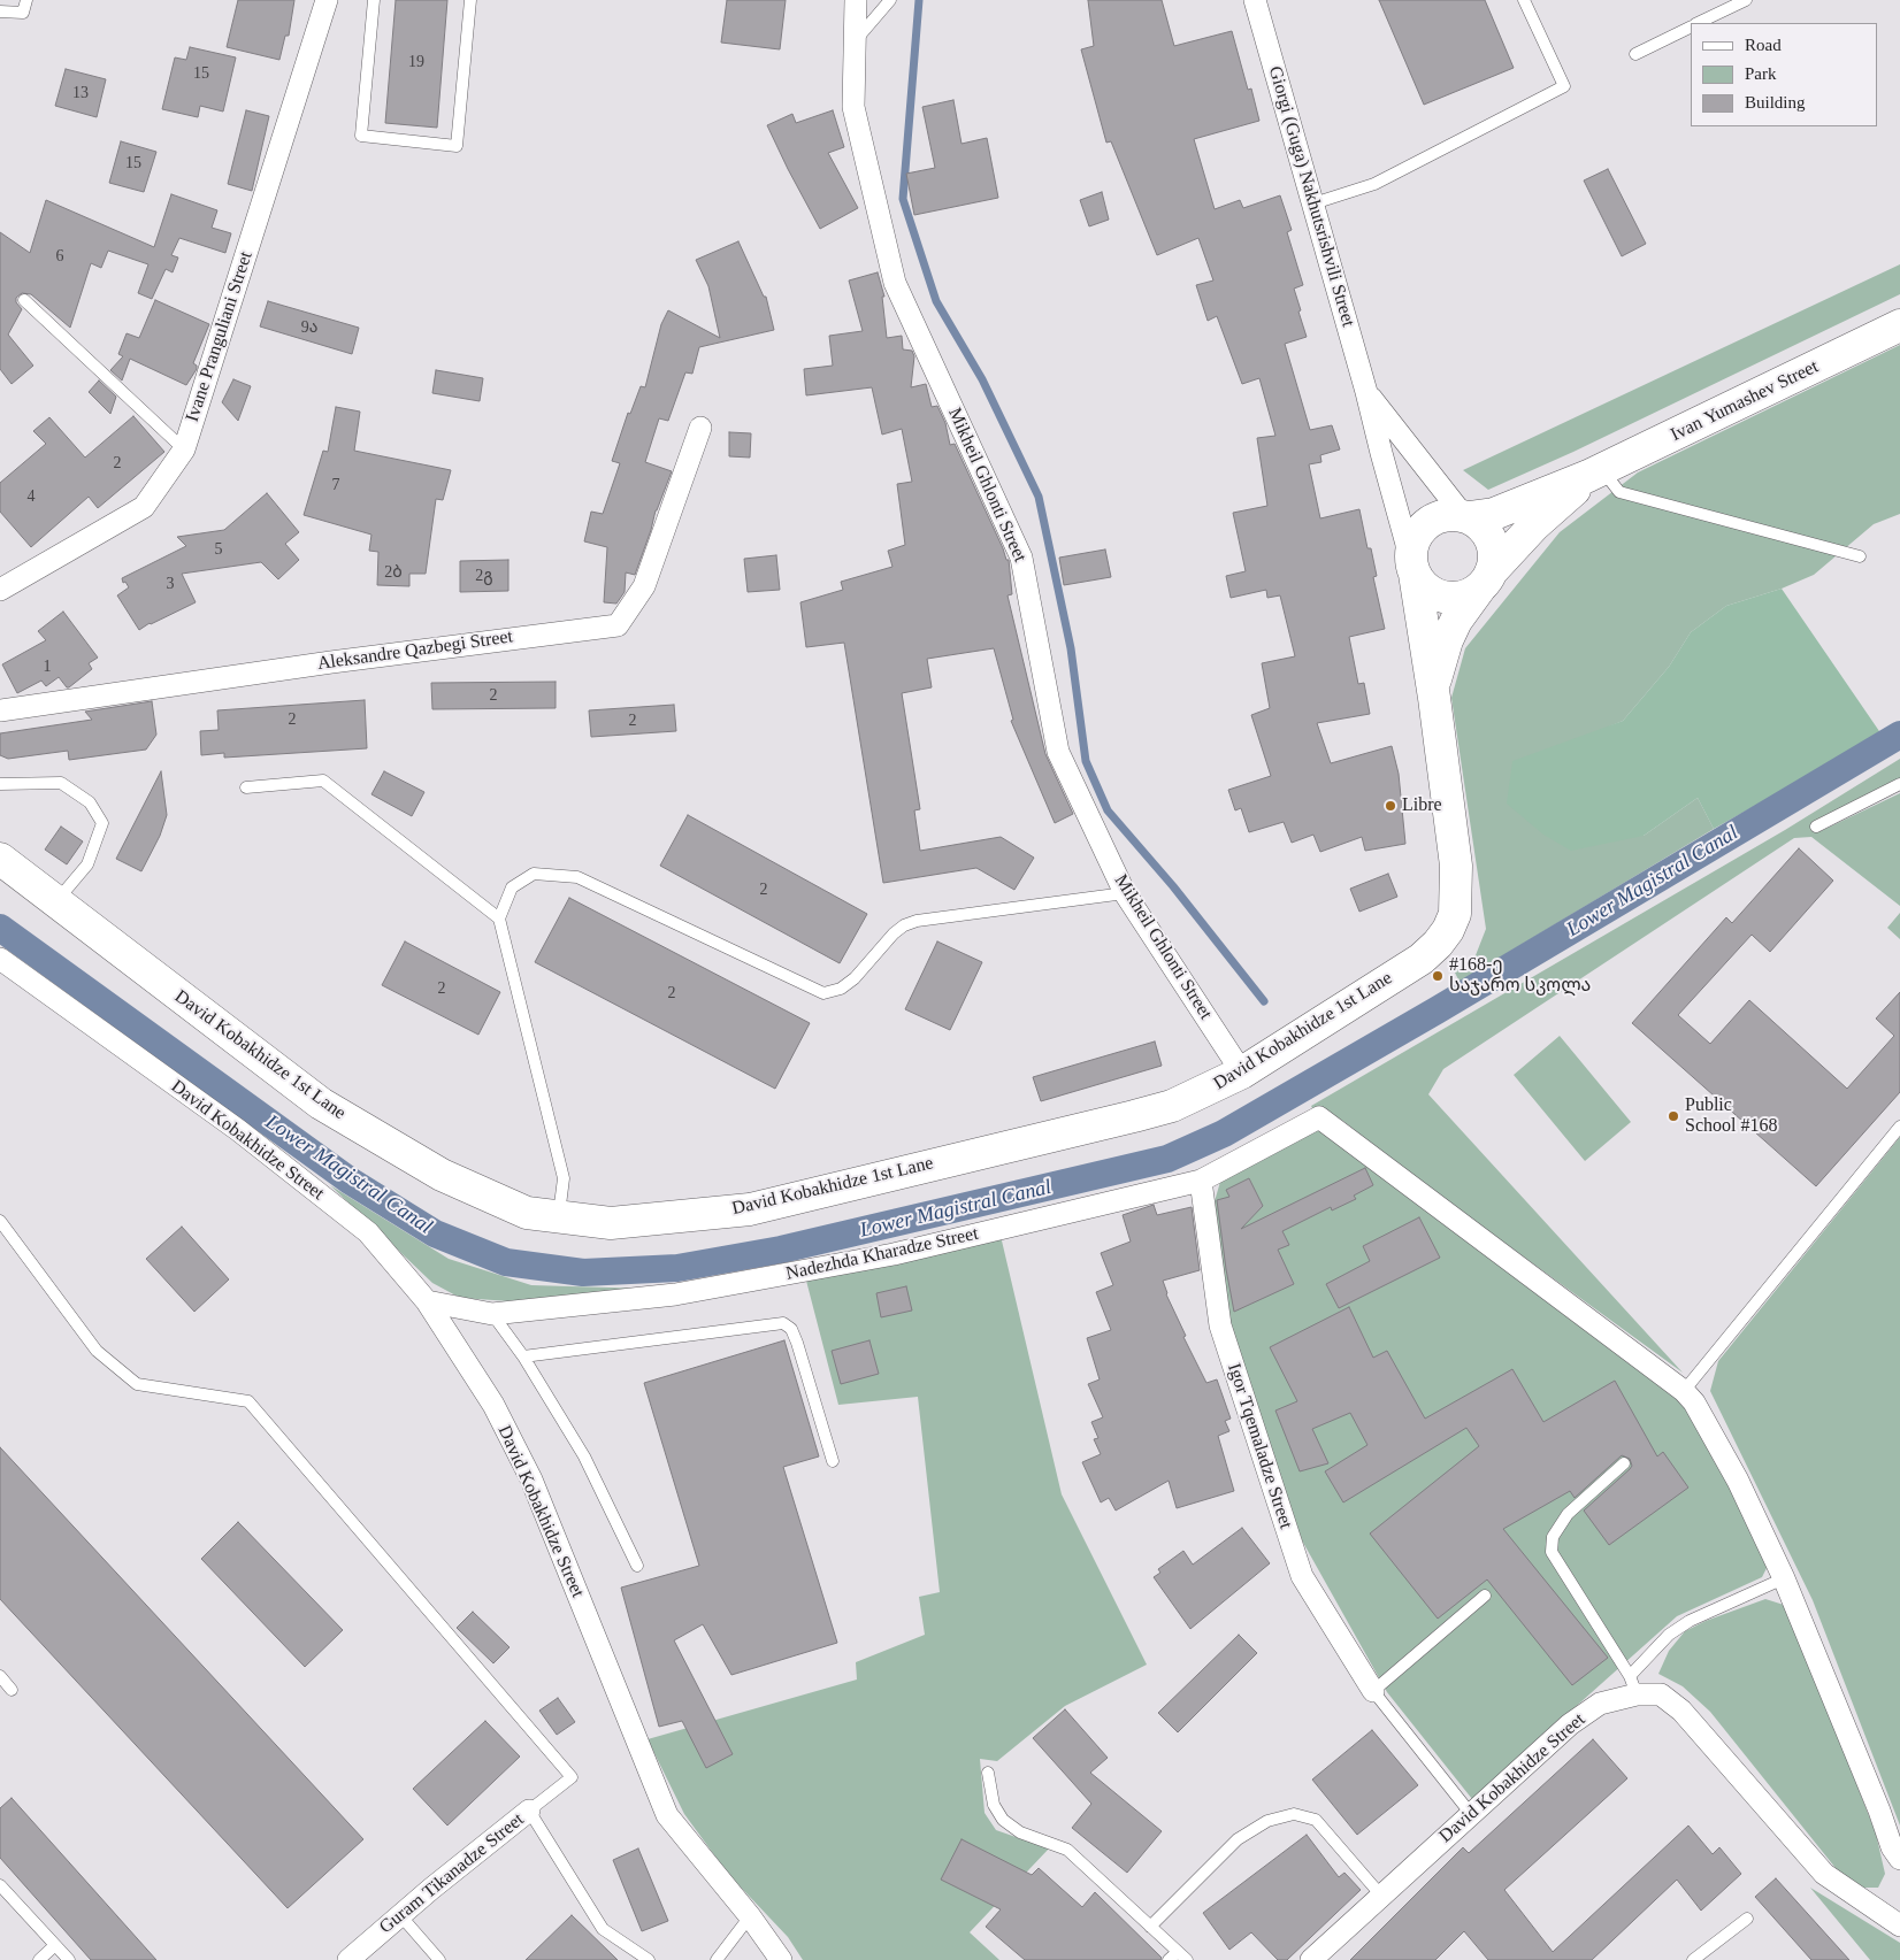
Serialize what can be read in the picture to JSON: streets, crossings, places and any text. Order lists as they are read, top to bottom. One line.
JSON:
{"streets":{"street":["Giorgi (Guga) Nakhutsrishvili Street","Ivane Pranguliani Street","Ivan Yumashev Street","Mikheil Ghlonti Street","Aleksandre Qazbegi Street","David Kobakhidze 1st Lane","David Kobakhidze Street","Nadezhda Kharadze Street","Igor Tqemaladze Street","Guram Tikanadze Street"]},"crossings":[["Giorgi (Guga) Nakhutsrishvili Street","Ivan Yumashev Street"],["Giorgi (Guga) Nakhutsrishvili Street","David Kobakhidze 1st Lane"],["Ivan Yumashev Street","David Kobakhidze 1st Lane"],["Mikheil Ghlonti Street","David Kobakhidze 1st Lane"],["David Kobakhidze Street","Nadezhda Kharadze Street"],["David Kobakhidze Street","Igor Tqemaladze Street"],["Nadezhda Kharadze Street","Igor Tqemaladze Street"]],"water":["Lower Magistral Canal"],"places":["Libre","#168-ე საჯარო სკოლა","Public School #168"],"house_numbers":["19","15","13","15","6","9ა","2","7","4","5","2ბ","2გ","3","1","2","2","2","2","2","2"],"legend":["Road","Park","Building"]}
